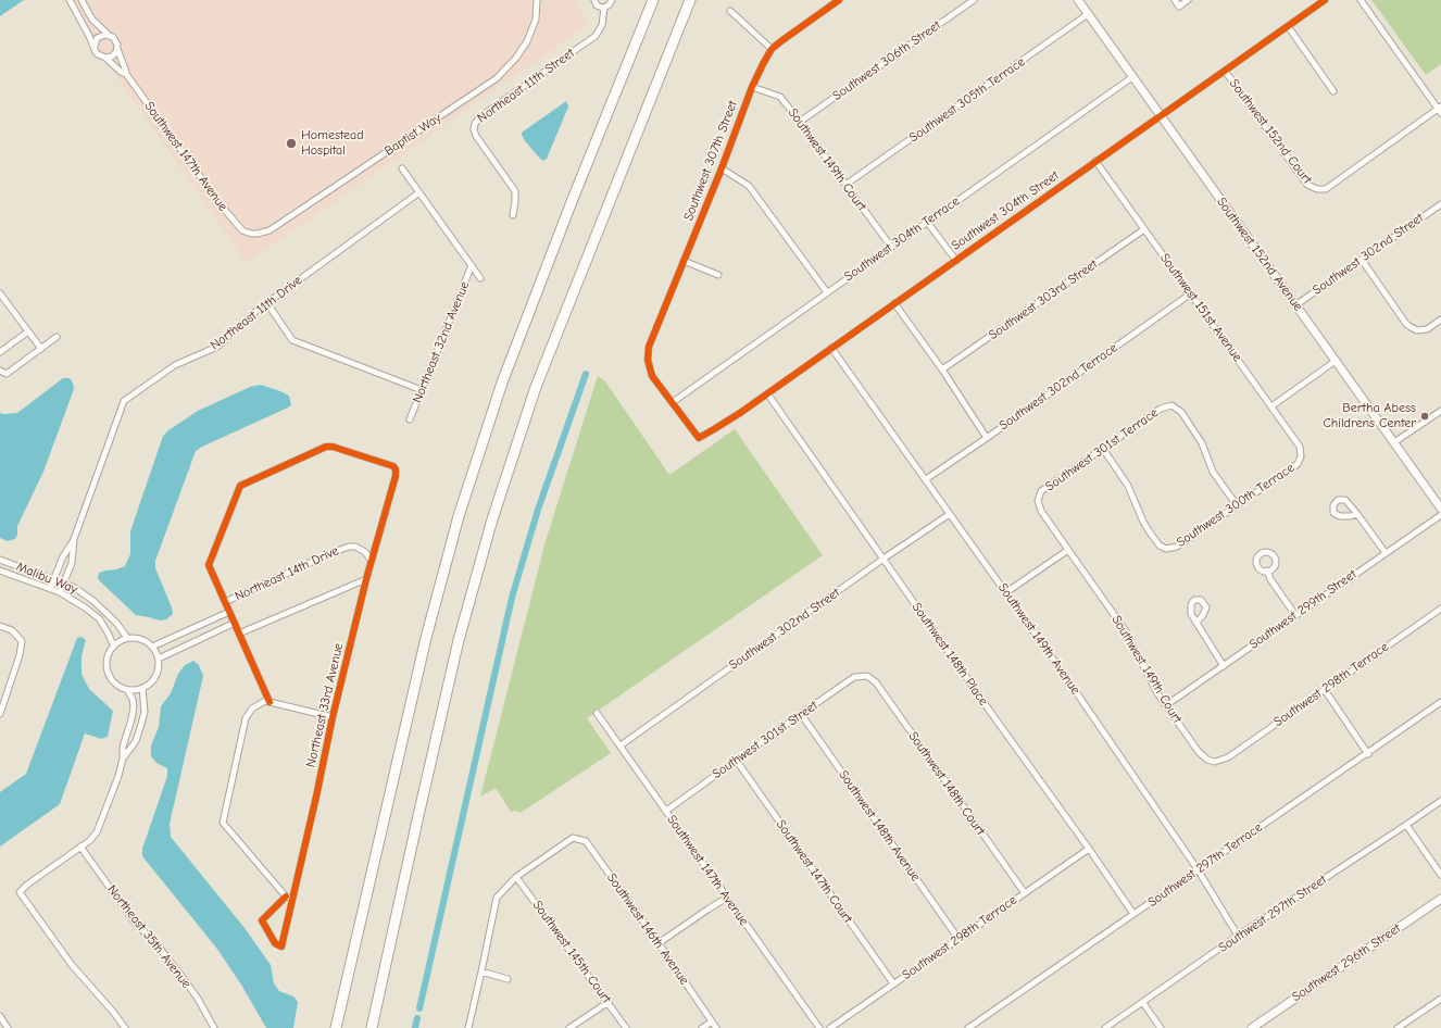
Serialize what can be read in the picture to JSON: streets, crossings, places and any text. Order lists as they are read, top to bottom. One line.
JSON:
{"streets":{"street":["Southwest 306th Street","Northeast 11th Street","Southwest 305th Terrace","Southwest 152nd Court","Baptist Way","Southwest 147th Avenue","Southwest 149th Court","Southwest 307th Street","Southwest 304th Street","Southwest 304th Terrace","Southwest 152nd Avenue","Southwest 302nd Street","Southwest 303rd Street","Southwest 151st Avenue","Northeast 11th Drive","Northeast 32nd Avenue","Southwest 302nd Terrace","Southwest 301st Terrace","Southwest 300th Terrace","Northeast 14th Drive","Malibu Way","Southwest 299th Street","Southwest 149th Avenue","Southwest 148th Place","Southwest 298th Terrace","Northeast 33rd Avenue","Southwest 301st Street","Southwest 148th Court","Southwest 148th Avenue","Southwest 297th Terrace","Southwest 147th Court","Southwest 297th Street","Southwest 146th Avenue","Northeast 35th Avenue","Southwest 145th Court","Southwest 296th Street"]},"crossings":[["Southwest 306th Street","Southwest 149th Court"],["Southwest 305th Terrace","Southwest 149th Court"],["Southwest 305th Terrace","Southwest 152nd Avenue"],["Southwest 152nd Court","Southwest 304th Street"],["Baptist Way","Southwest 147th Avenue"],["Southwest 147th Avenue","Southwest 302nd Street"],["Southwest 147th Avenue","Southwest 301st Street"],["Southwest 149th Court","Southwest 307th Street"],["Southwest 149th Court","Southwest 304th Terrace"],["Southwest 149th Court","Southwest 301st Terrace"],["Southwest 149th Court","Southwest 299th Street"],["Southwest 149th Court","Southwest 298th Terrace"],["Southwest 307th Street","Southwest 304th Street"],["Southwest 307th Street","Southwest 304th Terrace"],["Southwest 304th Street","Southwest 304th Terrace"],["Southwest 304th Street","Southwest 152nd Avenue"],["Southwest 304th Street","Southwest 151st Avenue"],["Southwest 304th Street","Southwest 149th Avenue"],["Southwest 304th Street","Southwest 148th Place"],["Southwest 304th Terrace","Southwest 152nd Avenue"],["Southwest 152nd Avenue","Southwest 302nd Street"],["Southwest 302nd Street","Southwest 149th Avenue"],["Southwest 302nd Street","Southwest 148th Place"],["Southwest 303rd Street","Southwest 151st Avenue"],["Southwest 151st Avenue","Southwest 302nd Terrace"],["Southwest 151st Avenue","Southwest 300th Terrace"],["Northeast 11th Drive","Northeast 32nd Avenue"],["Northeast 11th Drive","Malibu Way"],["Southwest 302nd Terrace","Southwest 149th Avenue"],["Southwest 301st Terrace","Southwest 300th Terrace"],["Northeast 14th Drive","Malibu Way"],["Northeast 14th Drive","Northeast 33rd Avenue"],["Southwest 149th Avenue","Southwest 297th Terrace"],["Southwest 149th Avenue","Southwest 297th Street"],["Southwest 148th Place","Southwest 298th Terrace"],["Southwest 148th Place","Southwest 297th Terrace"],["Southwest 298th Terrace","Southwest 148th Court"],["Southwest 298th Terrace","Southwest 148th Avenue"],["Southwest 298th Terrace","Southwest 147th Court"],["Southwest 301st Street","Southwest 148th Court"],["Southwest 301st Street","Southwest 148th Avenue"],["Southwest 301st Street","Southwest 147th Court"],["Southwest 146th Avenue","Southwest 145th Court"]],"places":["Homestead Hospital","Bertha Abess Childrens Center"]}
